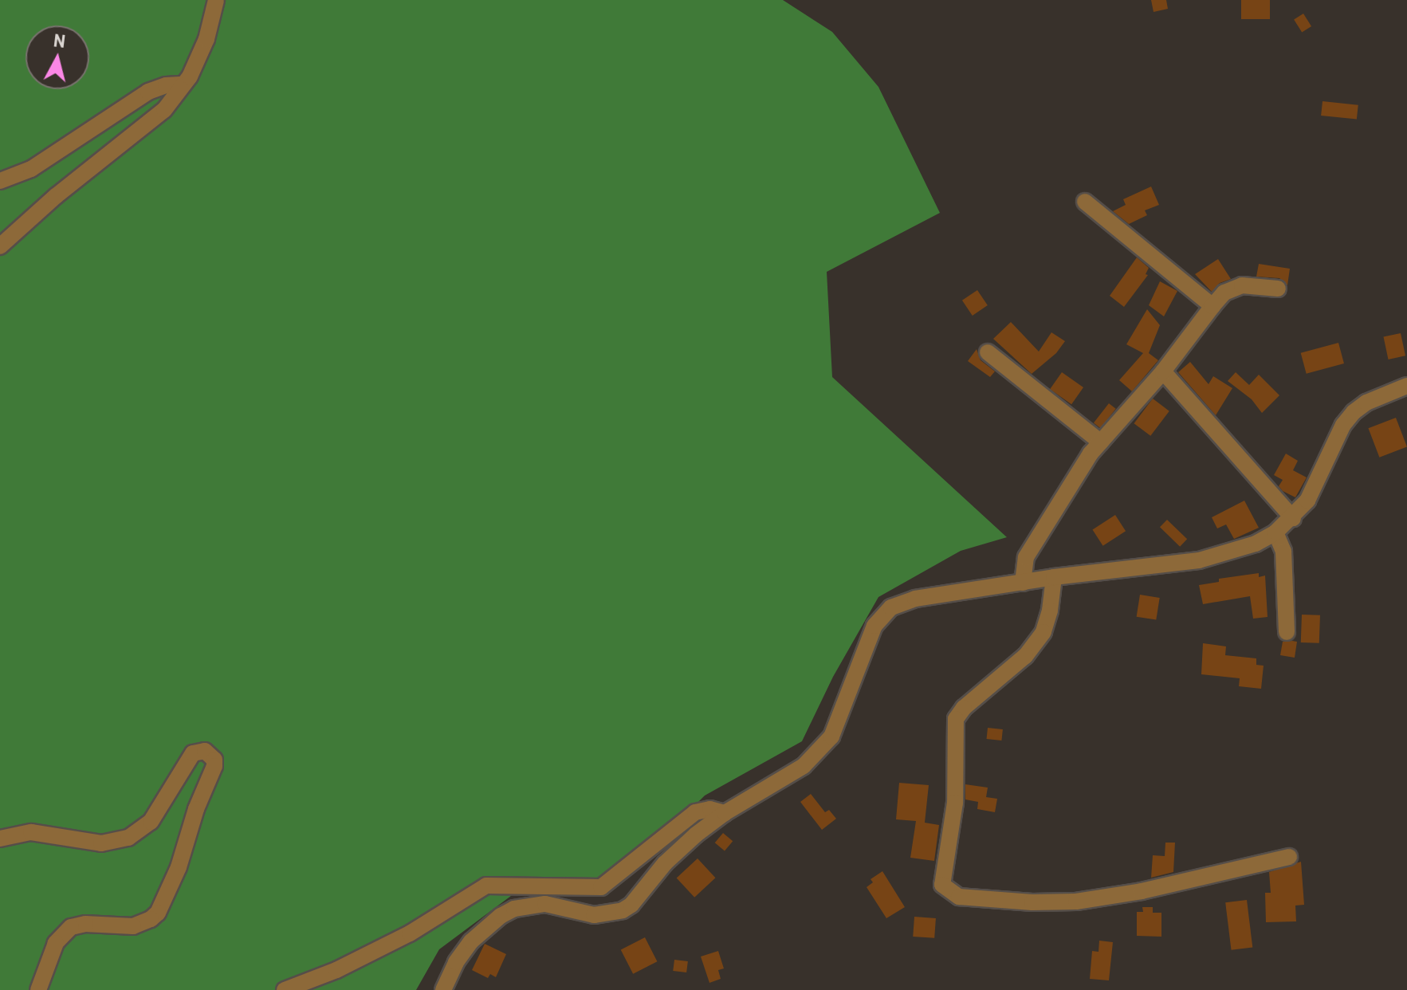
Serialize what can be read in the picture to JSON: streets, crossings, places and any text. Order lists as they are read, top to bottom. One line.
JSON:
{"north":"top"}
